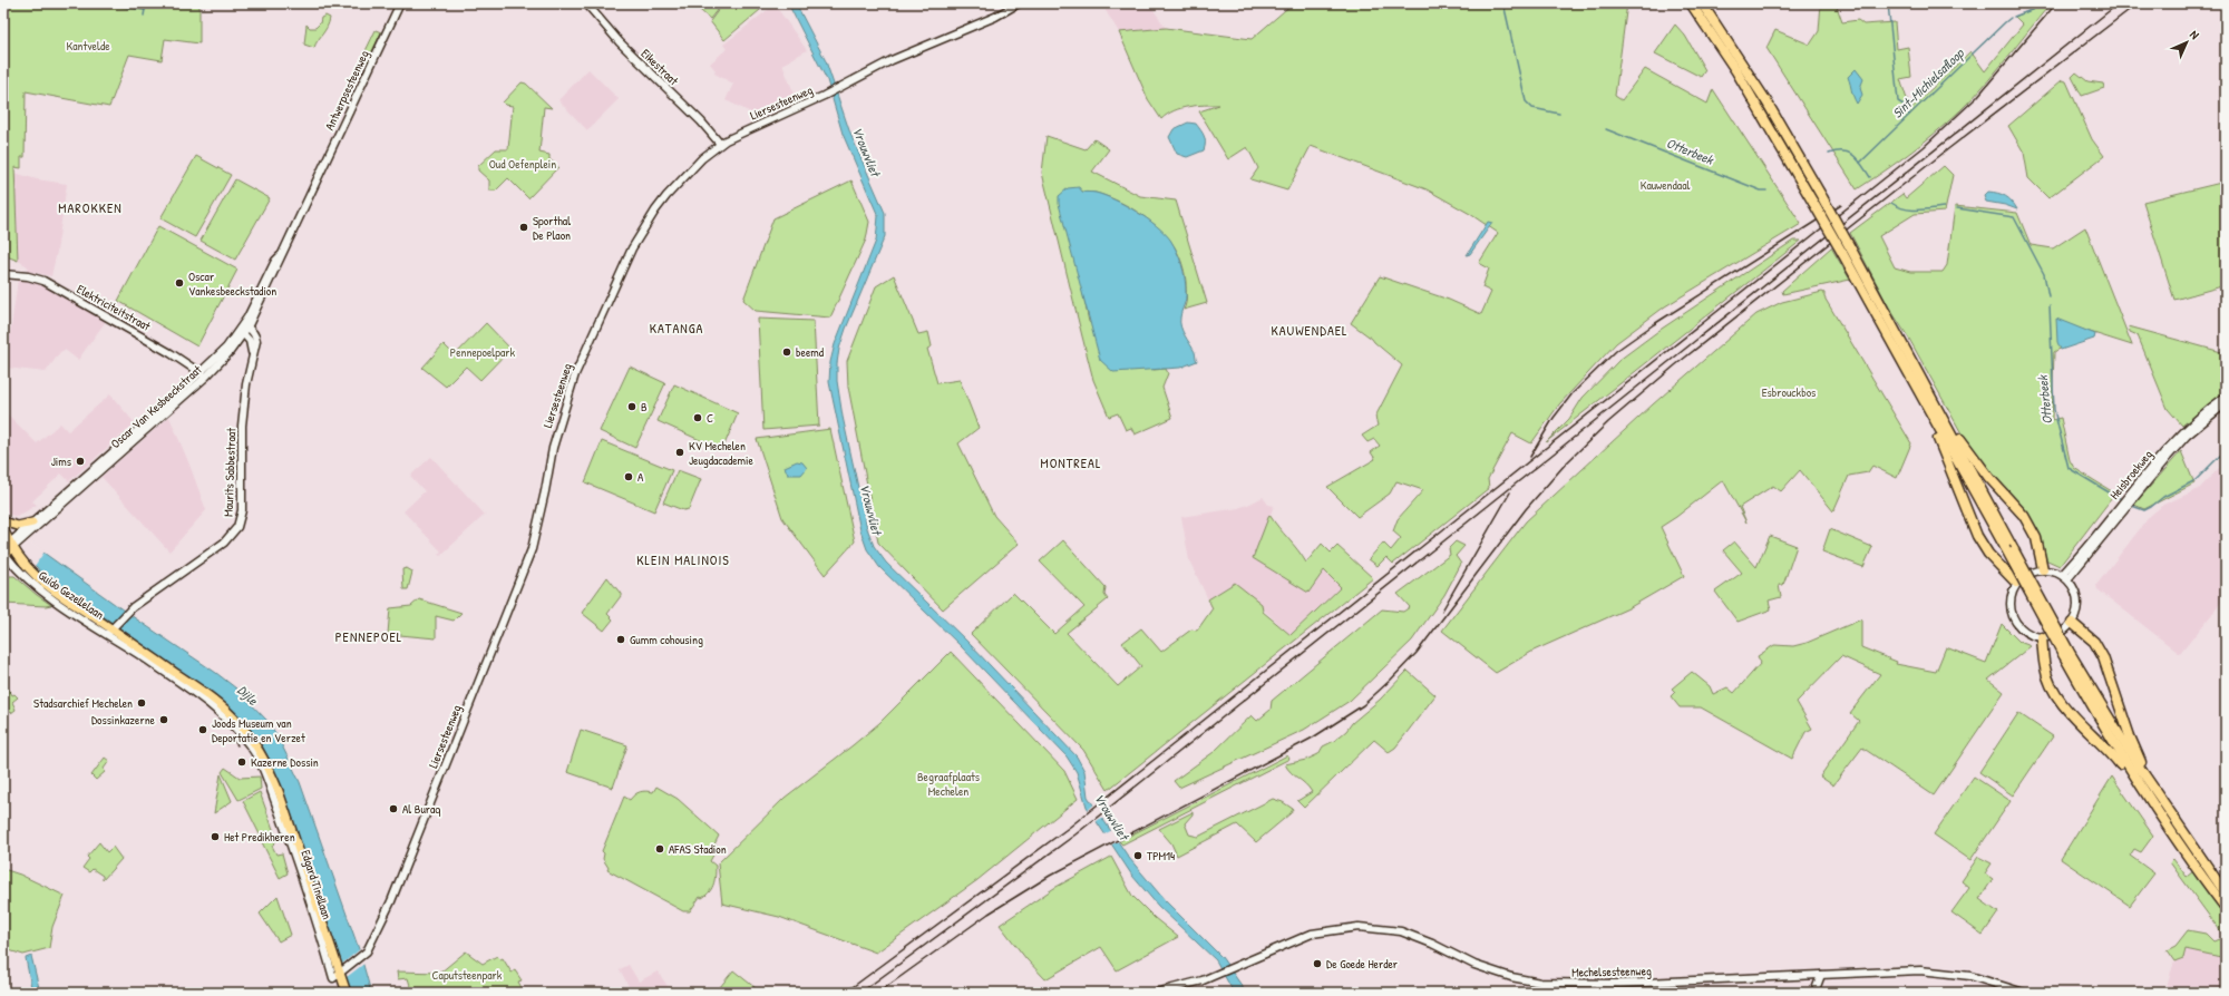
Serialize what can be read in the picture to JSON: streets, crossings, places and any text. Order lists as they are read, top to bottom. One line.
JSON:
{"streets":{"main road":["Eikestraat","Antwerpsesteenweg","Liersesteenweg","Elektriciteitstraat","Oscar Van Kesbeeckstraat","Maurits Sabbestraat","Heisbroekweg","Guido Gezellelaan","Edgard Tinellaan","Mechelsesteenweg"]},"crossings":[["Eikestraat","Liersesteenweg"],["Antwerpsesteenweg","Oscar Van Kesbeeckstraat"],["Liersesteenweg","Edgard Tinellaan"],["Elektriciteitstraat","Oscar Van Kesbeeckstraat"],["Oscar Van Kesbeeckstraat","Maurits Sabbestraat"],["Oscar Van Kesbeeckstraat","Guido Gezellelaan"],["Maurits Sabbestraat","Guido Gezellelaan"],["Maurits Sabbestraat","Edgard Tinellaan"],["Guido Gezellelaan","Edgard Tinellaan"]],"districts":["MAROKKEN","KATANGA","KAUWENDAEL","MONTREAL","KLEIN MALINOIS","PENNEPOEL"],"water":["Sint-Michielsafloop","Vrouwvliet","Otterbeek","Dijle"],"parks":["Kantvelde","Oud Oefenplein","Kauwendaal","Pennepoelpark","Esbrouckbos","Begraafplaats Mechelen","Caputsteenpark"],"places":["Sporthal De Plaon","Oscar Vankesbeeckstadion","beemd","B","C","KV Mechelen Jeugdacademie","Jims","A","Gumm cohousing","Stadsarchief Mechelen","Dossinkazerne","Joods Museum van Deportatie en Verzet","Kazerne Dossin","Al Buraq","Het Predikheren","AFAS Stadion","TPM14","De Goede Herder"],"north":"top right"}
